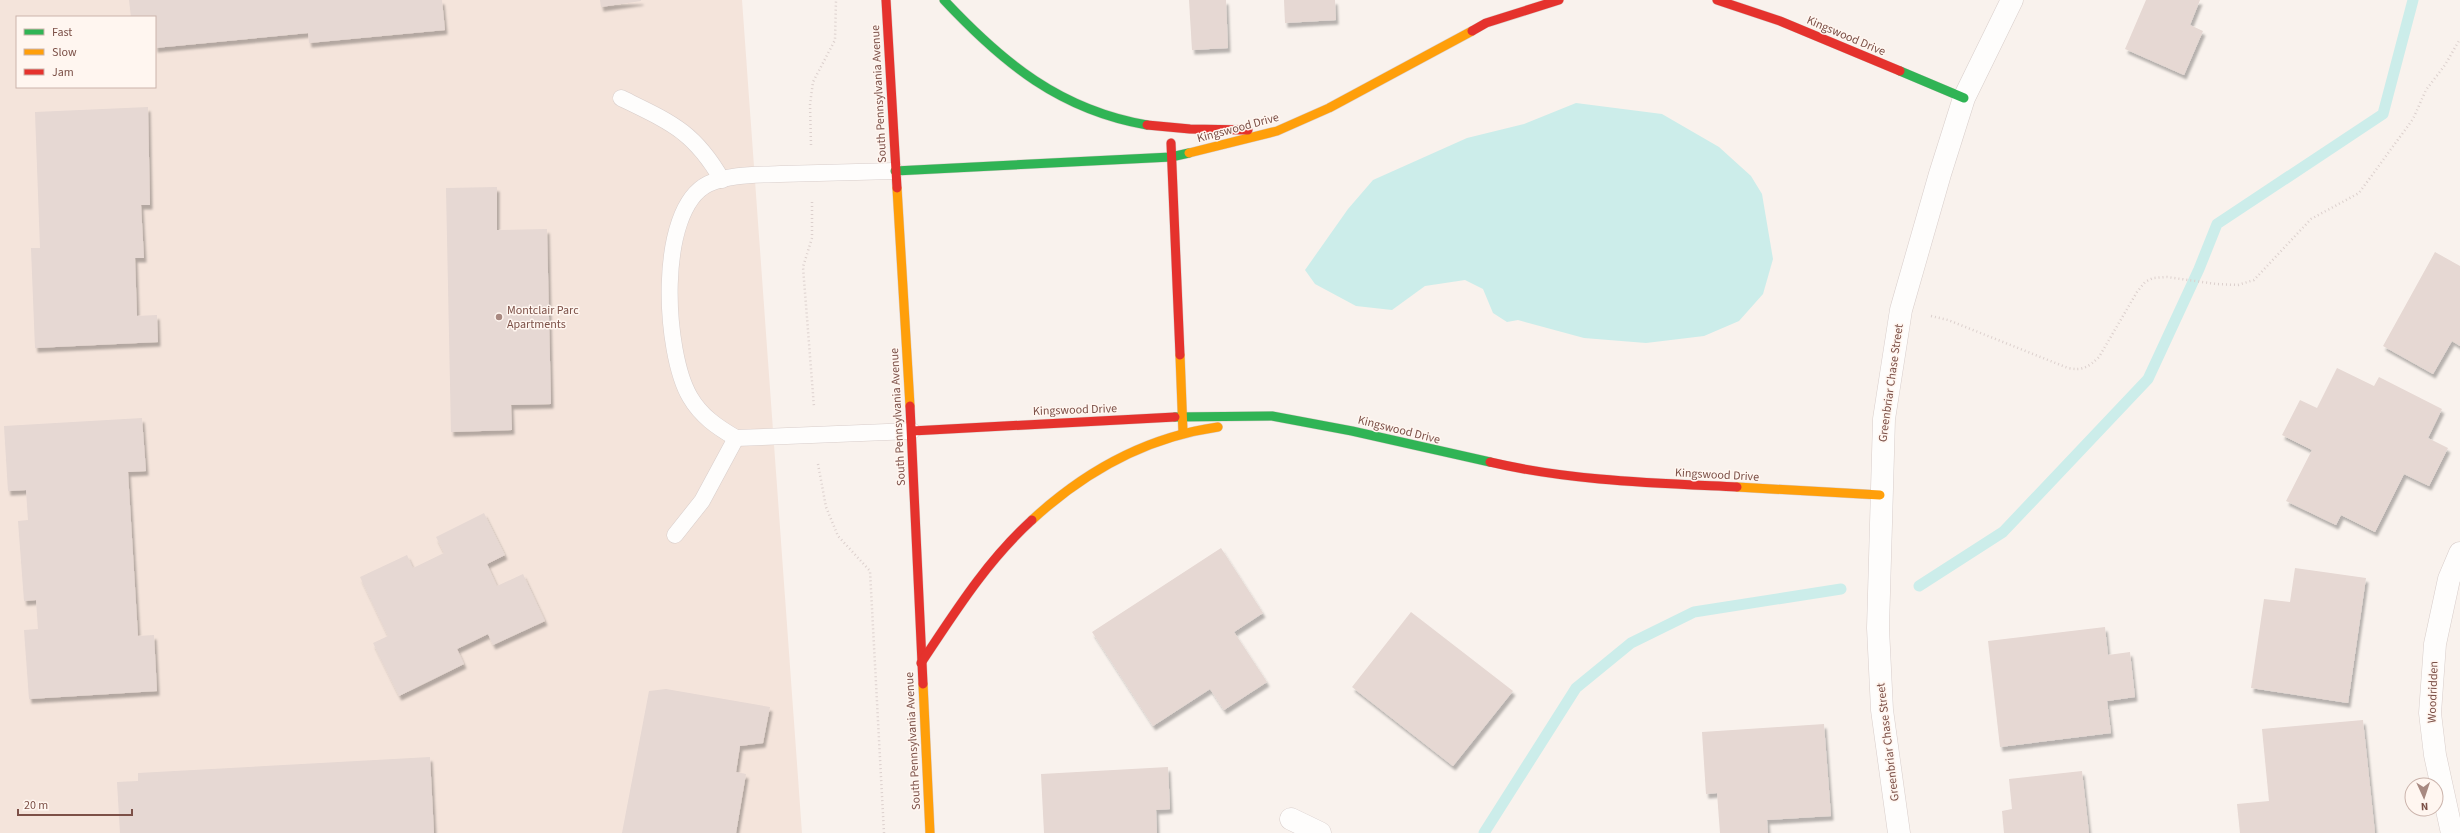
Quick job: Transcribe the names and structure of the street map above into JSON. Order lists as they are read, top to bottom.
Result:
{
  "streets": {
    "street": [
      "Kingswood Drive",
      "South Pennsylvania Avenue",
      "Greenbriar Chase Street",
      "Woodridden"
    ]
  },
  "crossings": [
    ["Kingswood Drive", "South Pennsylvania Avenue"],
    ["Kingswood Drive", "Greenbriar Chase Street"]
  ],
  "places": ["Montclair Parc Apartments"],
  "legend": ["Fast", "Slow", "Jam"],
  "scale_bar": "20 m",
  "north": "bottom"
}
